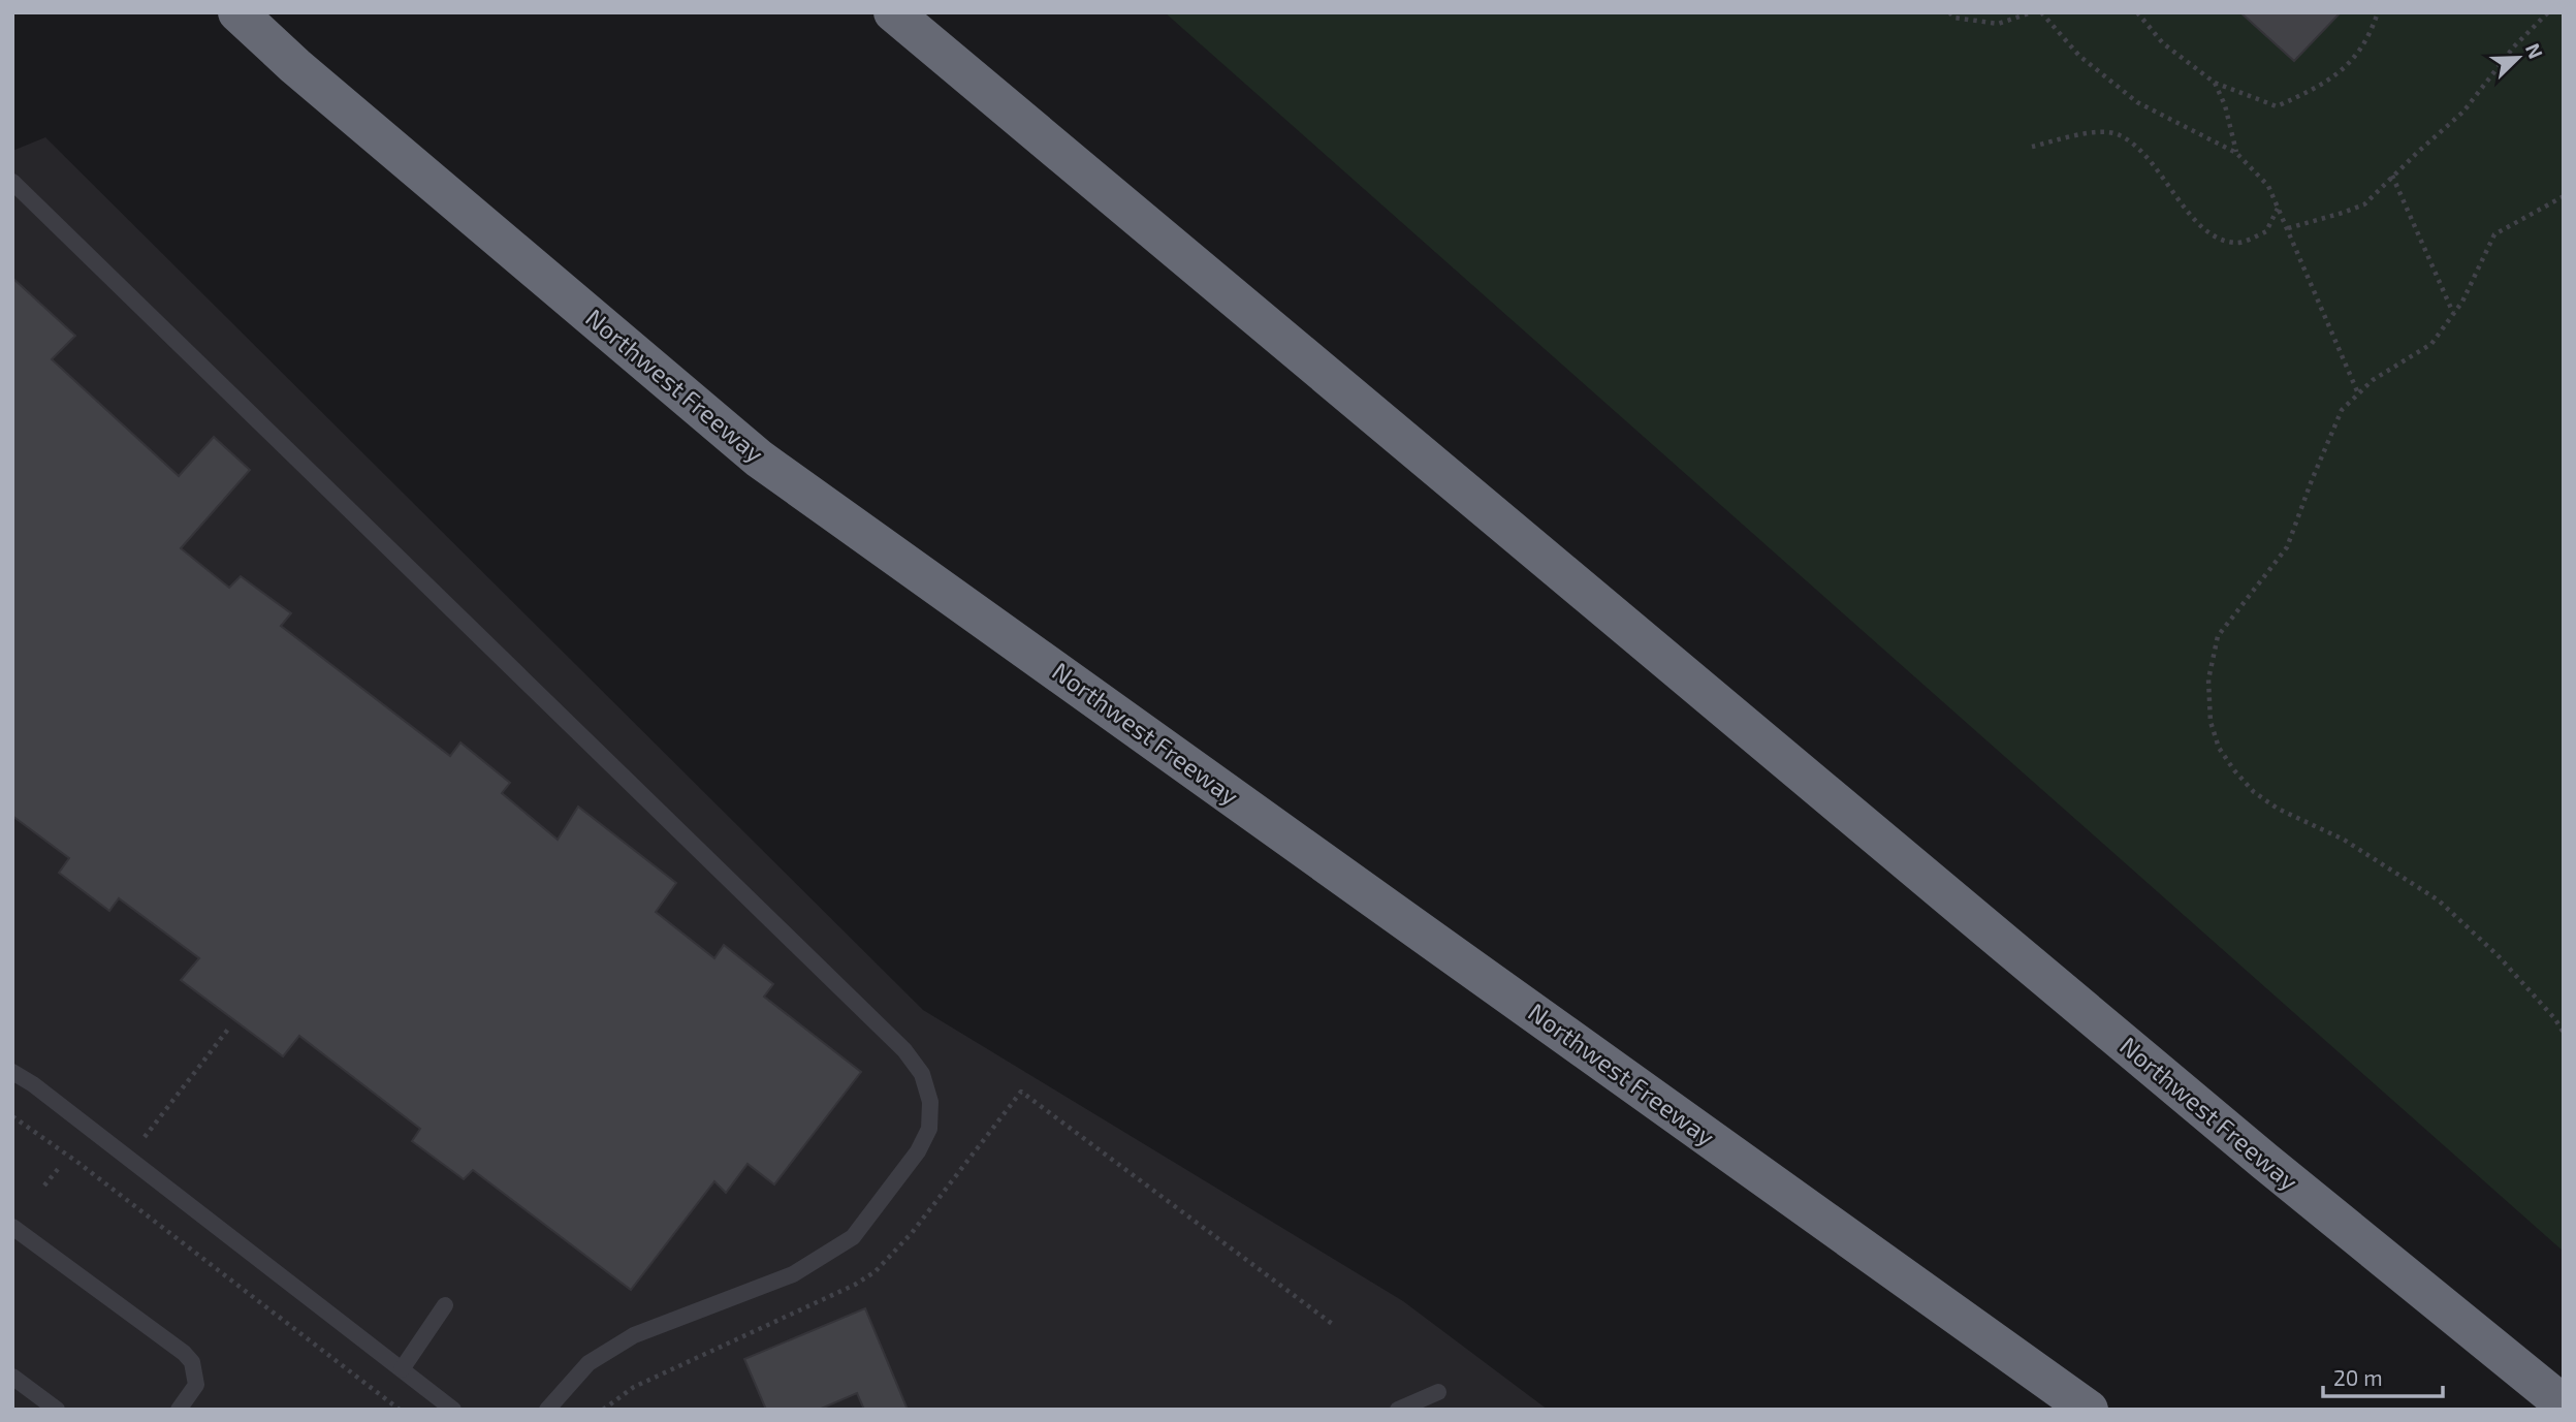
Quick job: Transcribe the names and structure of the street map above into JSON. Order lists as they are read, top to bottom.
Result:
{
  "streets": {
    "highway": ["Northwest Freeway"]
  },
  "scale_bar": "20 m",
  "north": "top right"
}
